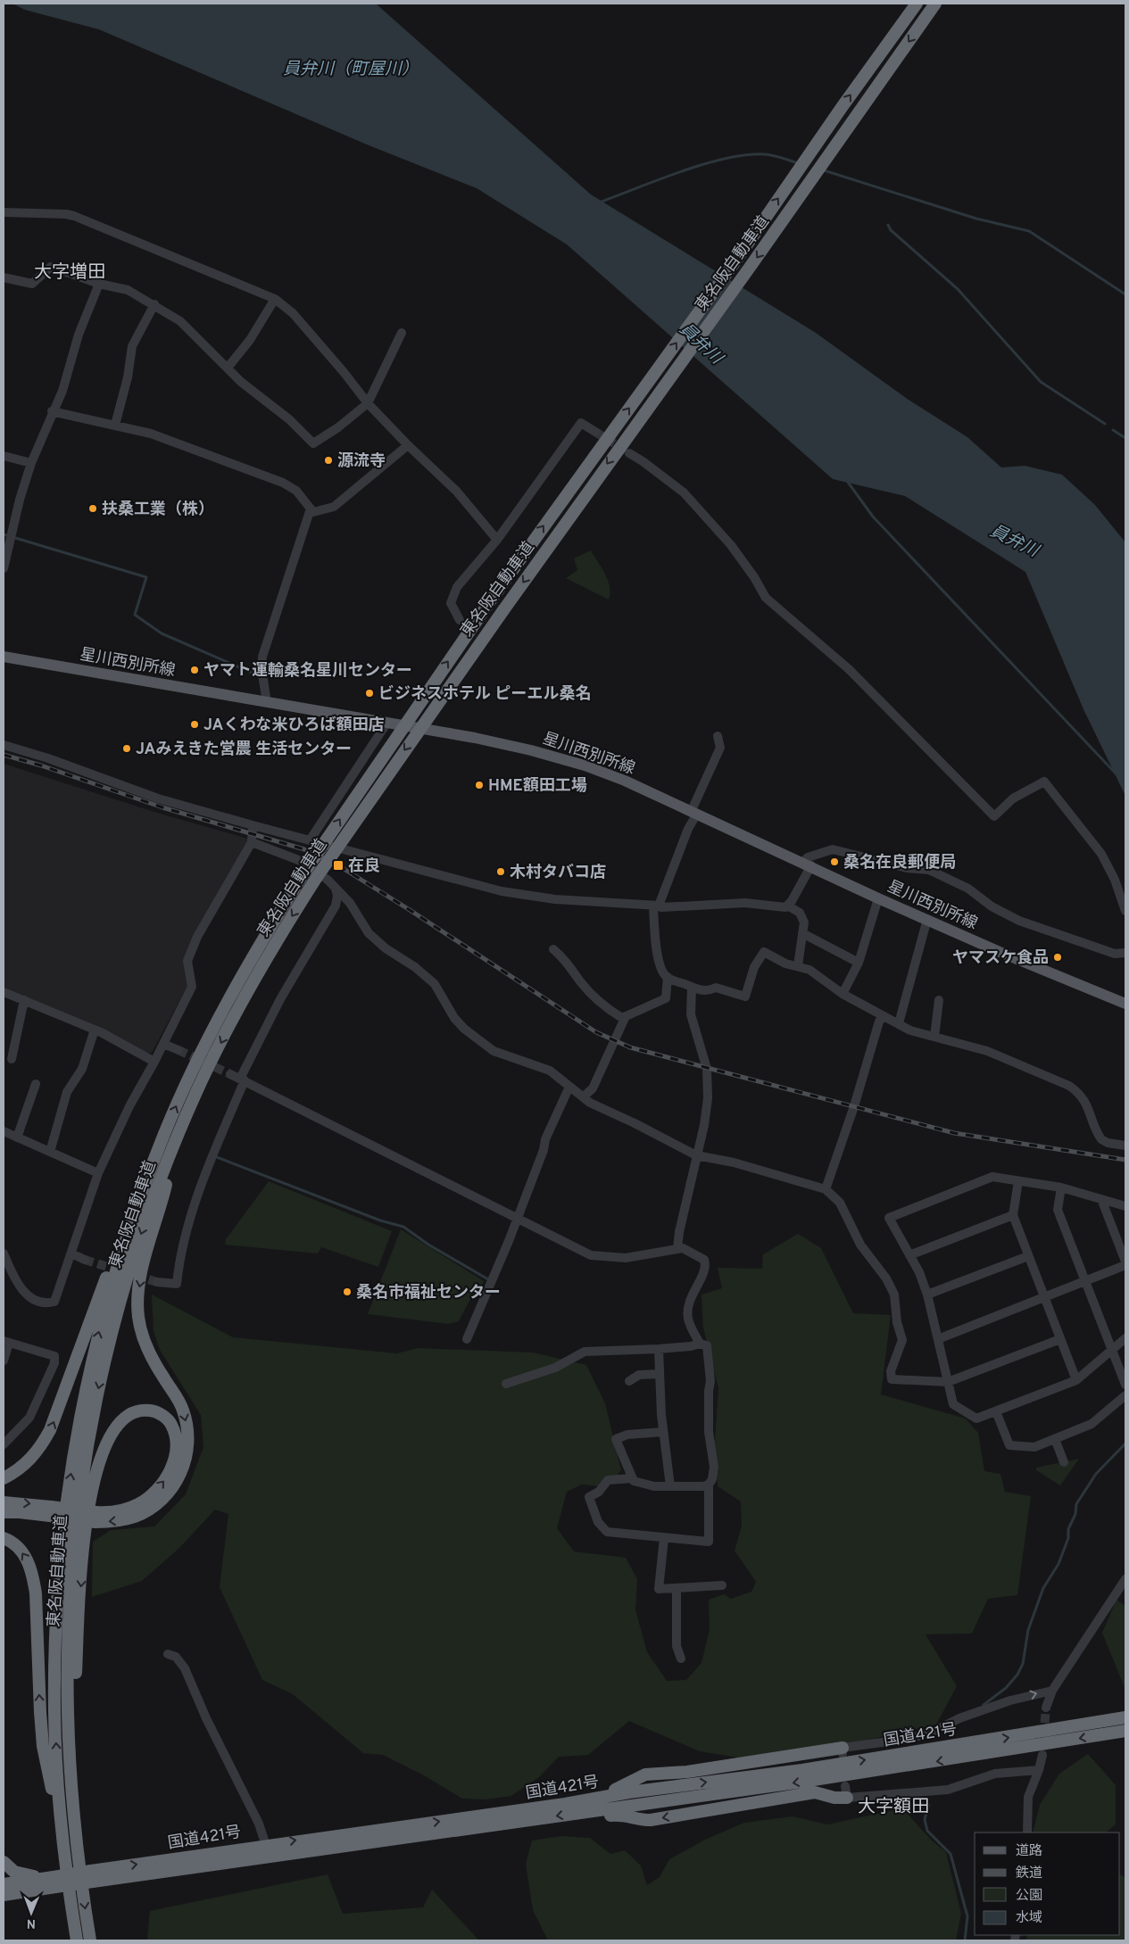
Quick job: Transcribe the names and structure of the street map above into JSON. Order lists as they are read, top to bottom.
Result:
{
  "streets": {
    "highway": ["東名阪自動車道", "国道421号"],
    "main road": ["星川西別所線"]
  },
  "districts": ["大字増田", "大字額田"],
  "water": ["員弁川（町屋川）", "員弁川"],
  "places": {
    "other": [
      "源流寺",
      "扶桑工業（株）",
      "ヤマト運輸桑名星川センター",
      "ビジネスホテル ピーエル桑名",
      "JAくわな米ひろば額田店",
      "JAみえきた営農 生活センター",
      "HME額田工場",
      "桑名在良郵便局",
      "木村タバコ店",
      "ヤマスケ食品",
      "桑名市福祉センター"
    ],
    "transit": ["在良"]
  },
  "legend": [
    "道路",
    "鉄道",
    "公園",
    "水域"
  ],
  "north": "bottom"
}
